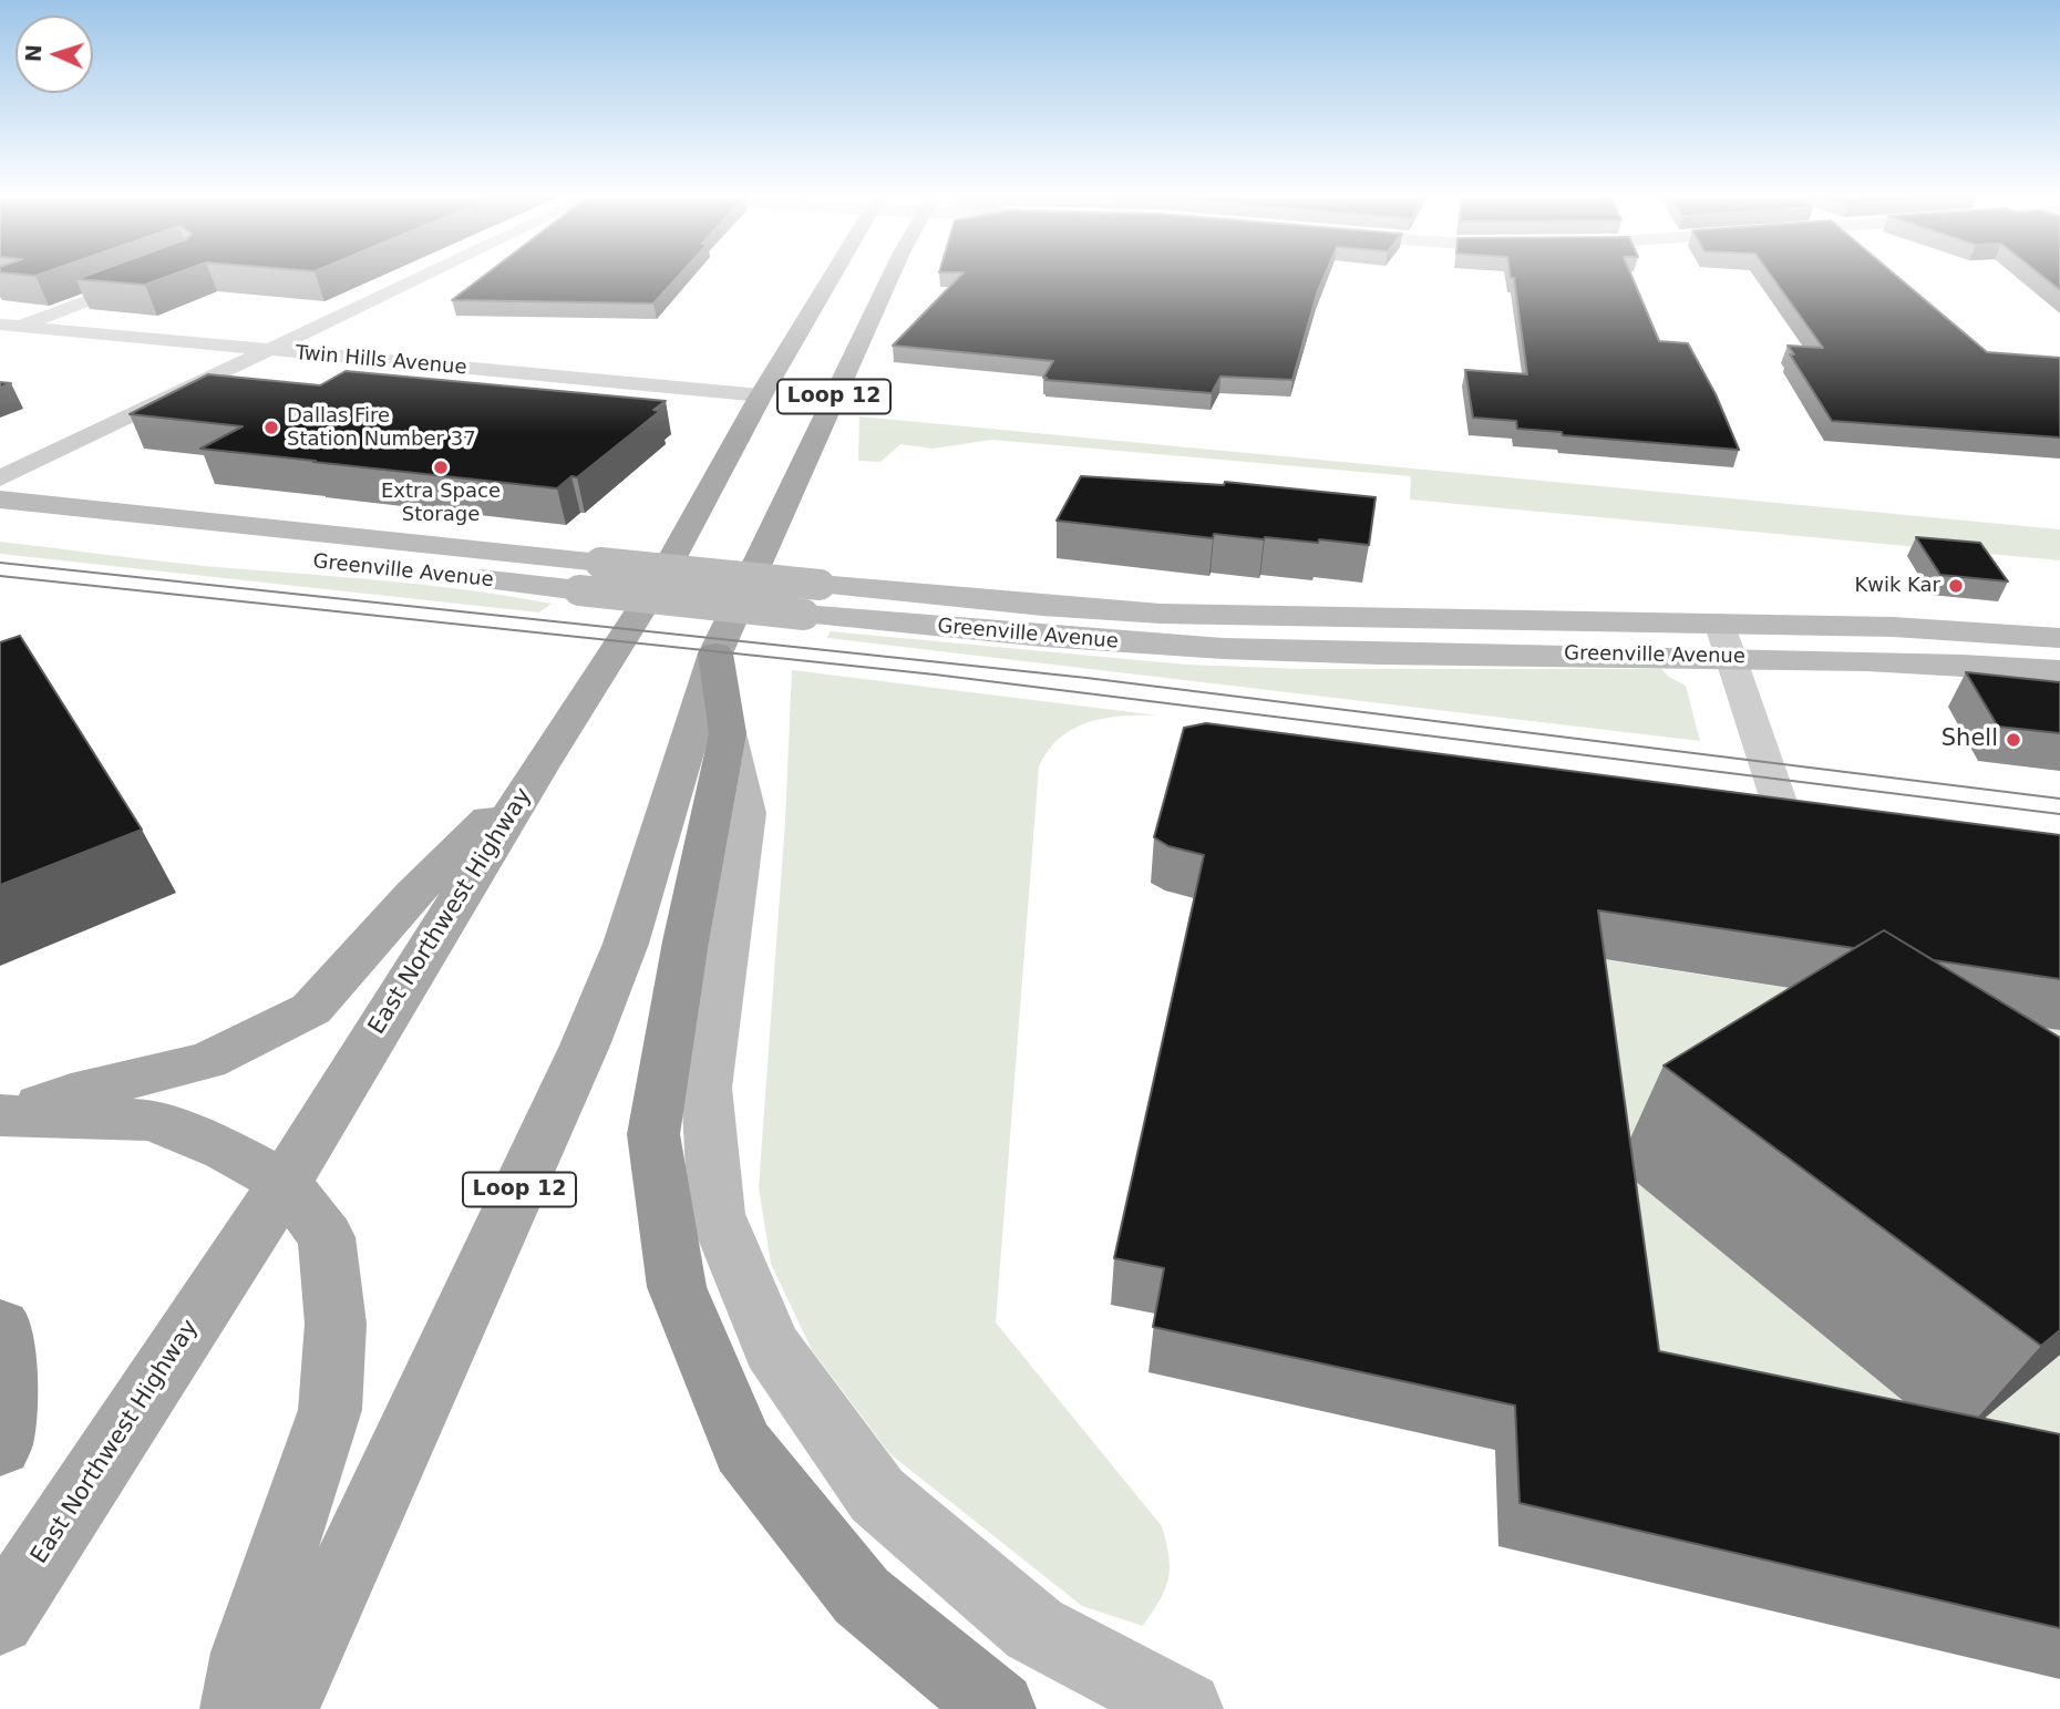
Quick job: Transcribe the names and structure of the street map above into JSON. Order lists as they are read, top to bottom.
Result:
{
  "streets": {
    "main road": ["Loop 12", "Greenville Avenue", "East Northwest Highway"],
    "street": ["Twin Hills Avenue"]
  },
  "crossings": [
    ["Twin Hills Avenue", "East Northwest Highway"]
  ],
  "places": [
    "Dallas Fire Station Number 37",
    "Extra Space Storage",
    "Kwik Kar",
    "Shell"
  ],
  "north": "left"
}
